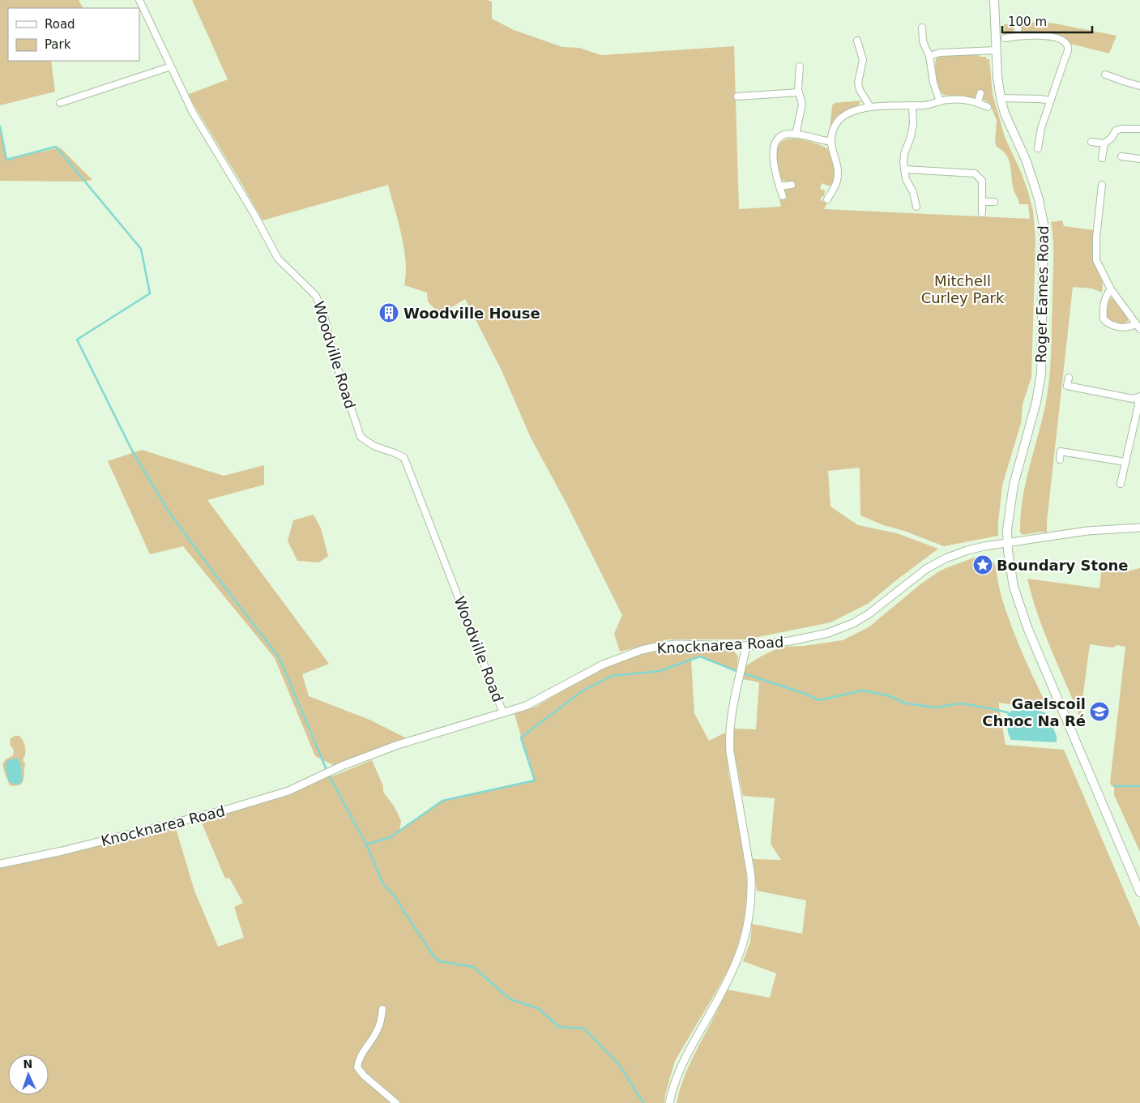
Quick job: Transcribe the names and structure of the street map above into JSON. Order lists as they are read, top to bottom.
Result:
{
  "streets": {
    "main road": ["Roger Eames Road"],
    "street": ["Woodville Road", "Knocknarea Road"]
  },
  "crossings": [
    ["Roger Eames Road", "Knocknarea Road"],
    ["Woodville Road", "Knocknarea Road"]
  ],
  "parks": ["Mitchell Curley Park"],
  "places": {
    "building": ["Woodville House"],
    "place": ["Boundary Stone"],
    "school or university": ["Gaelscoil Chnoc Na Ré"]
  },
  "legend": ["Road", "Park"],
  "scale_bar": "100 m",
  "north": "top"
}
